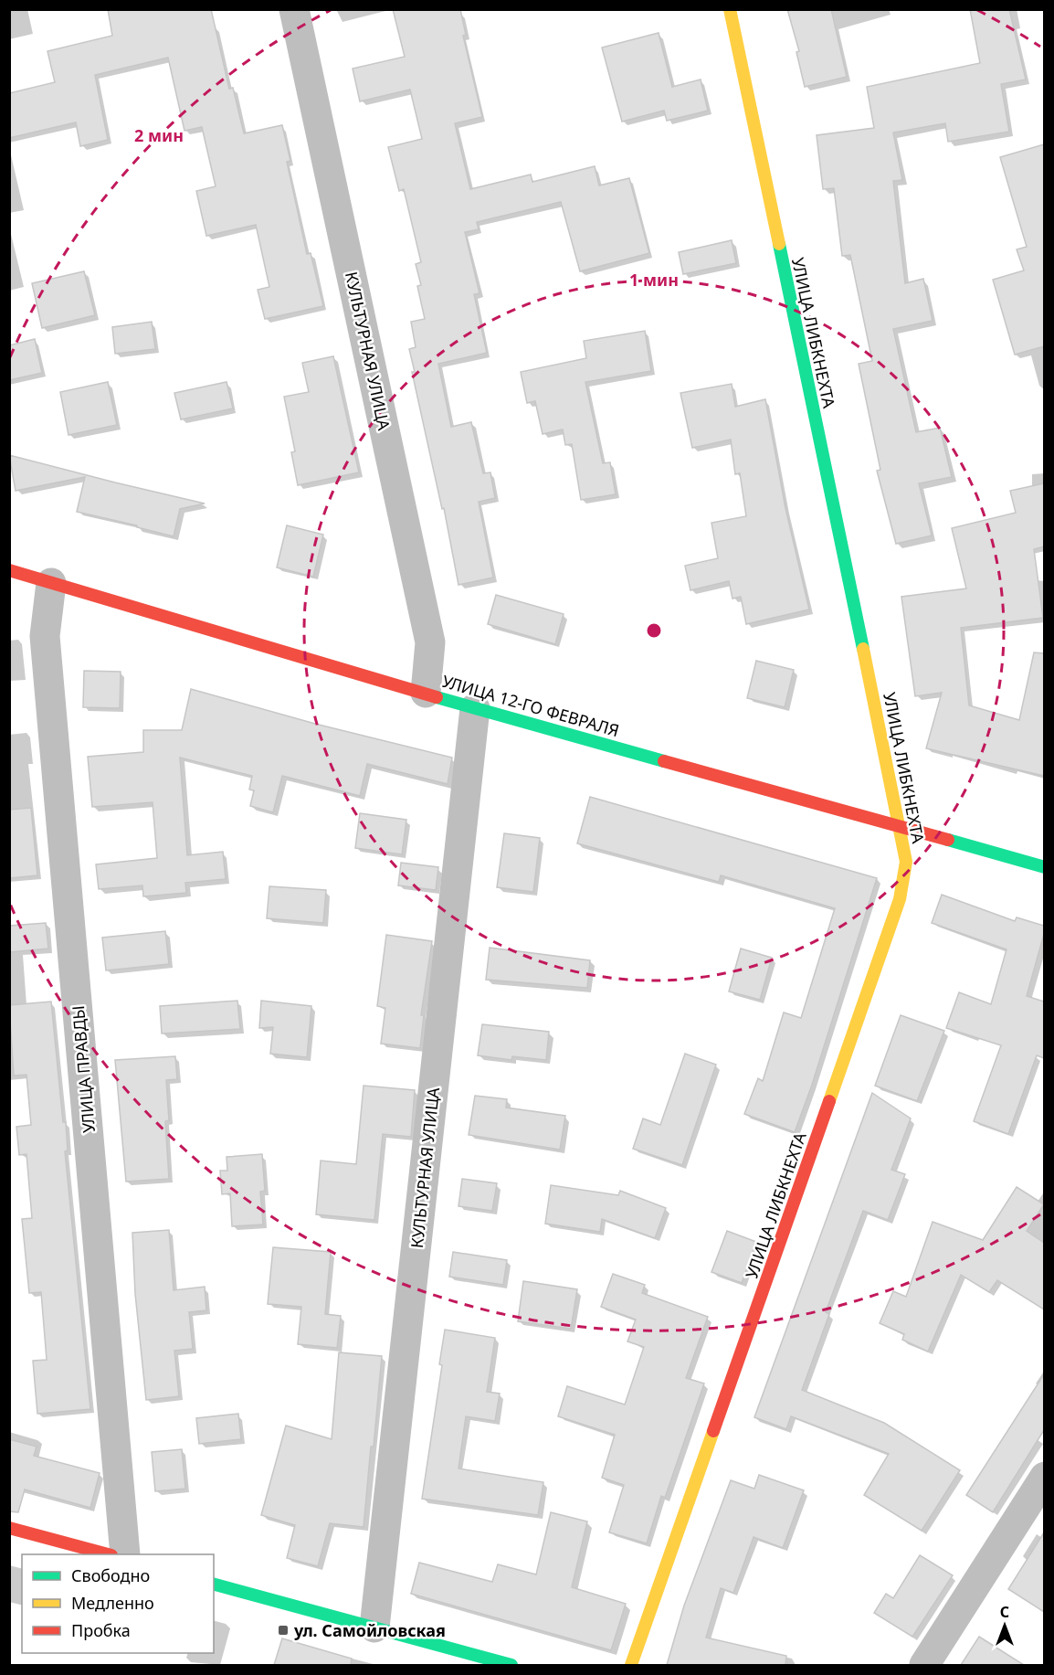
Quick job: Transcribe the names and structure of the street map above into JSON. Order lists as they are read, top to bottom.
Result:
{
  "streets": {
    "street": [
      "УЛИЦА ЛИБКНЕХТА",
      "КУЛЬТУРНАЯ УЛИЦА",
      "УЛИЦА 12-ГО ФЕВРАЛЯ",
      "УЛИЦА ПРАВДЫ"
    ]
  },
  "crossings": [
    ["УЛИЦА ЛИБКНЕХТА", "УЛИЦА 12-ГО ФЕВРАЛЯ"],
    ["КУЛЬТУРНАЯ УЛИЦА", "УЛИЦА 12-ГО ФЕВРАЛЯ"],
    ["УЛИЦА 12-ГО ФЕВРАЛЯ", "УЛИЦА ПРАВДЫ"]
  ],
  "places": {
    "transit": ["ул. Самойловская"]
  },
  "legend": ["Свободно", "Медленно", "Пробка"],
  "north": "top",
  "rings": ["2 мин", "1 мин"]
}
